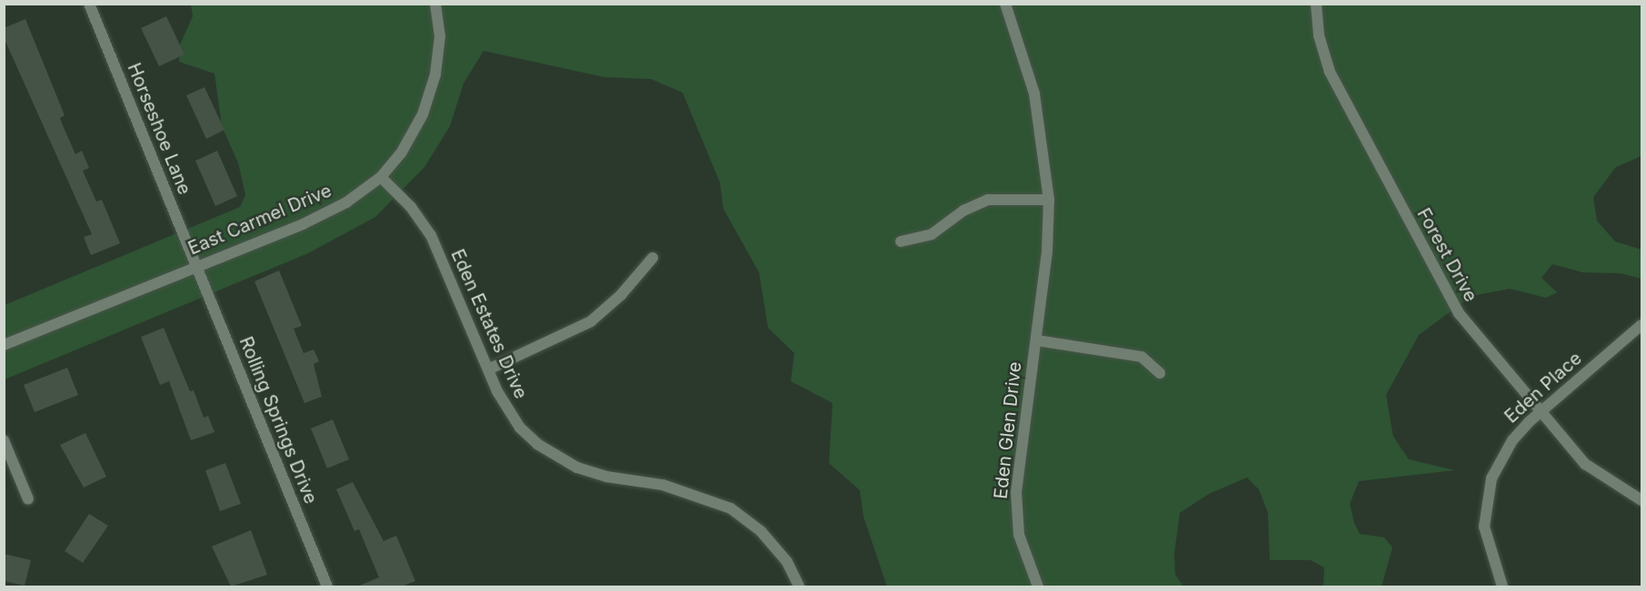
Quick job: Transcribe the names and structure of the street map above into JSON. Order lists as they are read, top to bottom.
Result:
{
  "streets": {
    "street": [
      "Horseshoe Lane",
      "East Carmel Drive",
      "Forest Drive",
      "Eden Estates Drive",
      "Eden Place",
      "Rolling Springs Drive",
      "Eden Glen Drive"
    ]
  },
  "crossings": [
    ["Horseshoe Lane", "East Carmel Drive"],
    ["Horseshoe Lane", "Rolling Springs Drive"],
    ["East Carmel Drive", "Eden Estates Drive"],
    ["East Carmel Drive", "Rolling Springs Drive"],
    ["Forest Drive", "Eden Place"]
  ]
}
